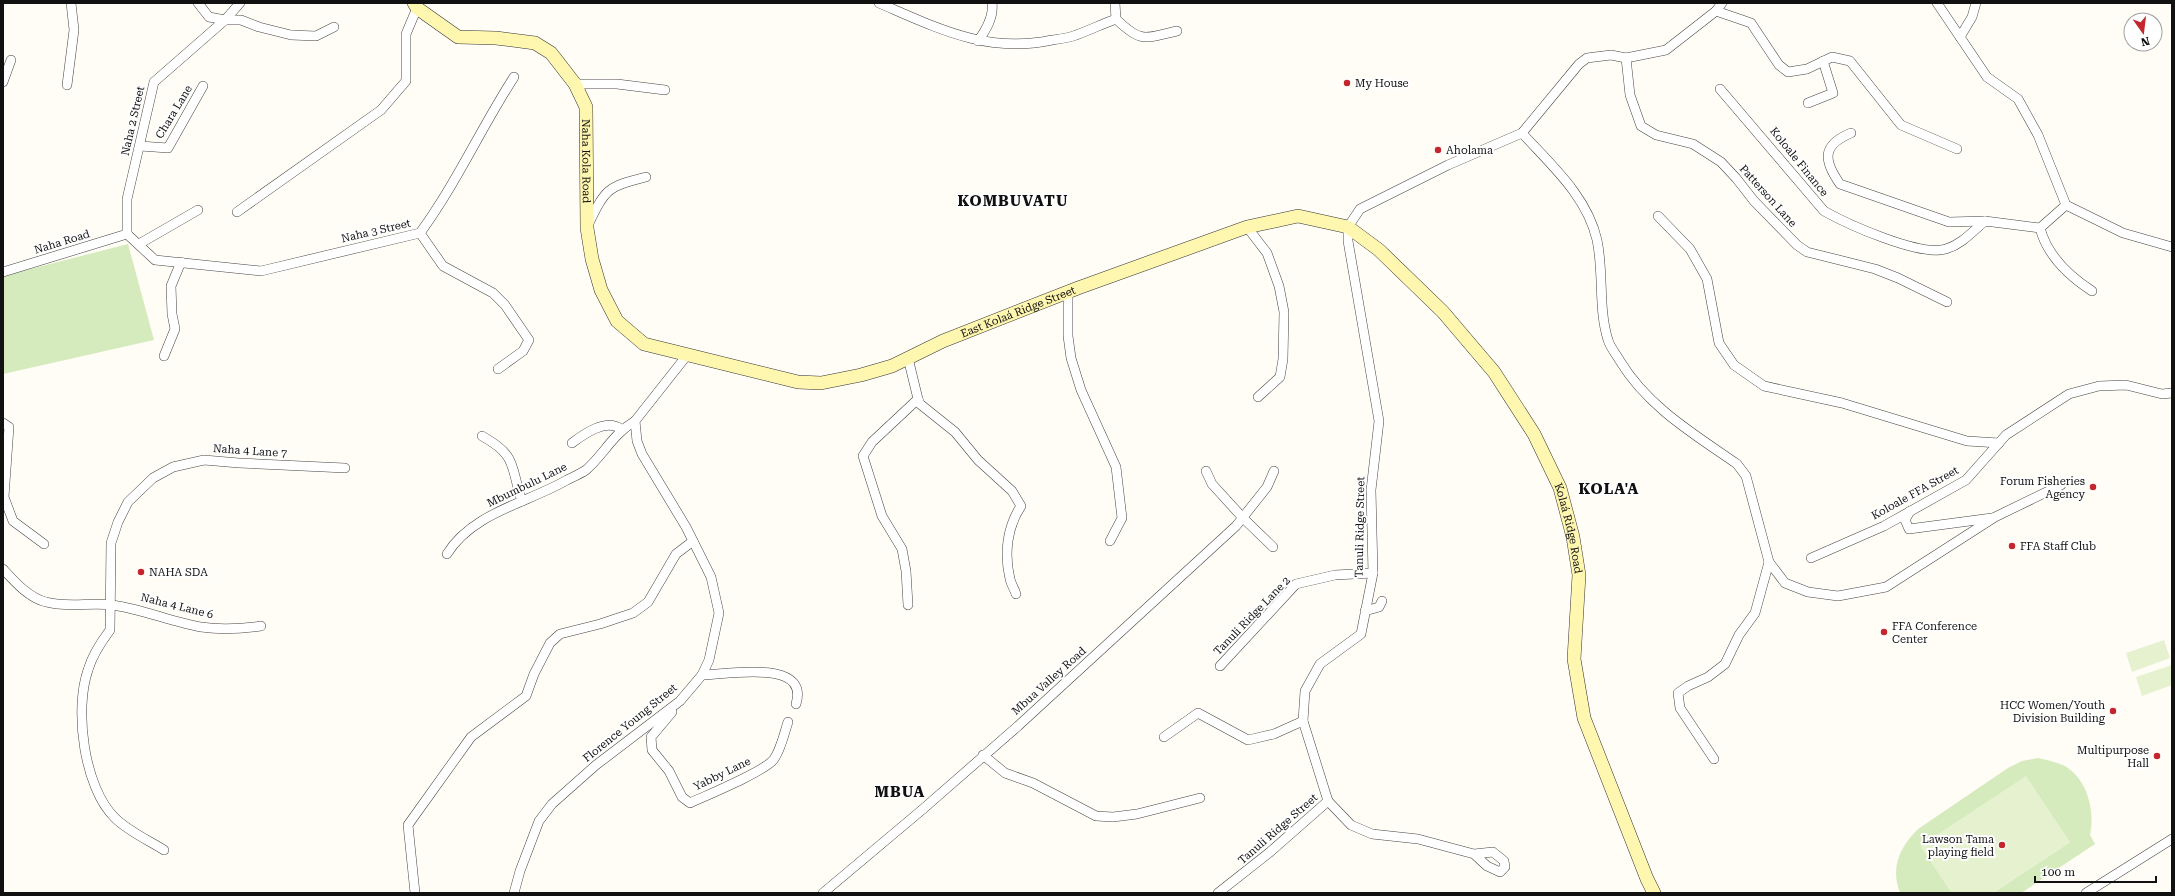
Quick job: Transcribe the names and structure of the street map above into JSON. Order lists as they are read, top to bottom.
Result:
{
  "streets": {
    "street": [
      "Chara Lane",
      "Naha 2 Street",
      "Naha Kola Road",
      "Koloale Finance",
      "Patterson Lane",
      "Naha 3 Street",
      "Naha Road",
      "East Kolaá Ridge Street",
      "Naha 4 Lane 7",
      "Mbumbulu Lane",
      "Koloale FFA Street",
      "Tanuli Ridge Street",
      "Kolaá Ridge Road",
      "Naha 4 Lane 6",
      "Tanuli Ridge Lane 2",
      "Mbua Valley Road",
      "Florence Young Street",
      "Yabby Lane"
    ]
  },
  "crossings": [
    ["Chara Lane", "Naha 2 Street"],
    ["Naha 2 Street", "Naha 3 Street"],
    ["Naha 2 Street", "Naha Road"],
    ["Naha Kola Road", "East Kolaá Ridge Street"],
    ["Naha 3 Street", "Naha Road"],
    ["East Kolaá Ridge Street", "Tanuli Ridge Street"],
    ["East Kolaá Ridge Street", "Kolaá Ridge Road"],
    ["Naha 4 Lane 7", "Naha 4 Lane 6"],
    ["Mbumbulu Lane", "Florence Young Street"],
    ["Tanuli Ridge Street", "Kolaá Ridge Road"],
    ["Tanuli Ridge Street", "Tanuli Ridge Lane 2"],
    ["Florence Young Street", "Yabby Lane"]
  ],
  "districts": ["KOMBUVATU", "KOLA'A", "MBUA"],
  "places": [
    "My House",
    "Aholama",
    "Forum Fisheries Agency",
    "FFA Staff Club",
    "NAHA SDA",
    "FFA Conference Center",
    "HCC Women/Youth Division Building",
    "Multipurpose Hall",
    "Lawson Tama playing field"
  ],
  "scale_bar": "100 m",
  "north": "bottom"
}
